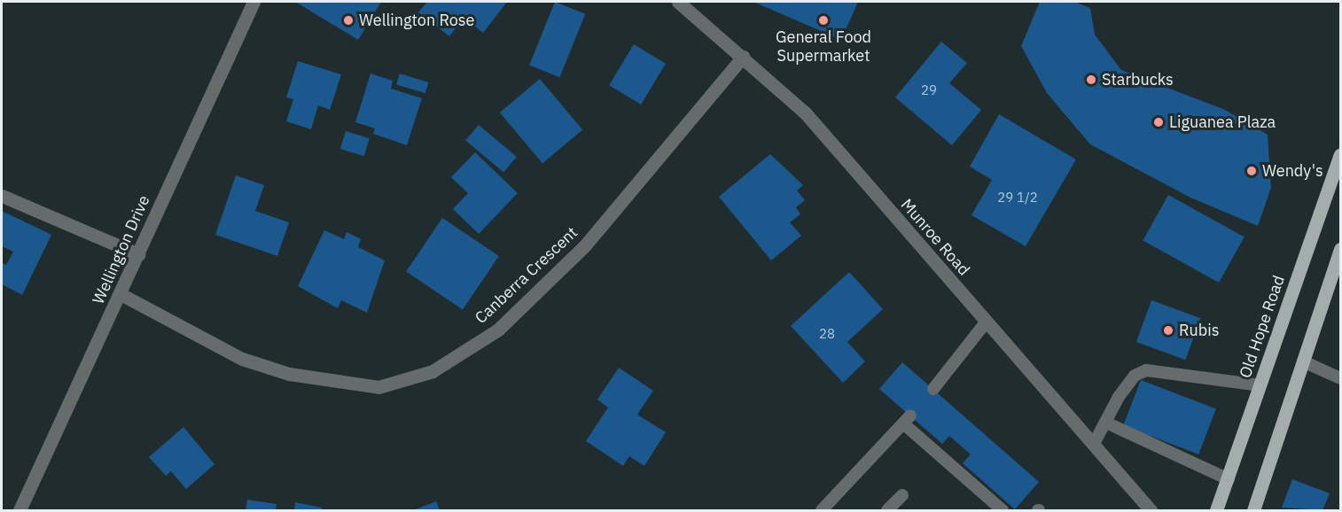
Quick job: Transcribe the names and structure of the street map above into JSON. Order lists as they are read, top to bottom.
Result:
{
  "streets": {
    "main road": ["Old Hope Road"],
    "street": ["Munroe Road", "Wellington Drive", "Canberra Crescent"]
  },
  "crossings": [
    ["Munroe Road", "Canberra Crescent"],
    ["Wellington Drive", "Canberra Crescent"]
  ],
  "places": [
    "Wellington Rose",
    "General Food Supermarket",
    "Starbucks",
    "Liguanea Plaza",
    "Wendy's",
    "Rubis"
  ],
  "house_numbers": ["29", "29 1/2", "28"]
}
